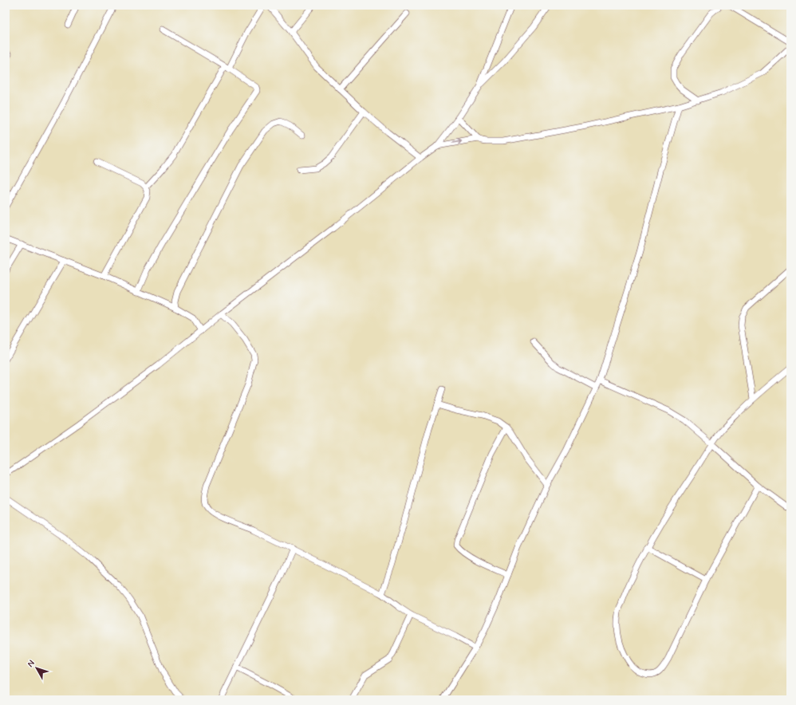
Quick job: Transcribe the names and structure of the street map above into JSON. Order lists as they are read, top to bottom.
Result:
{
  "north": "top left"
}
